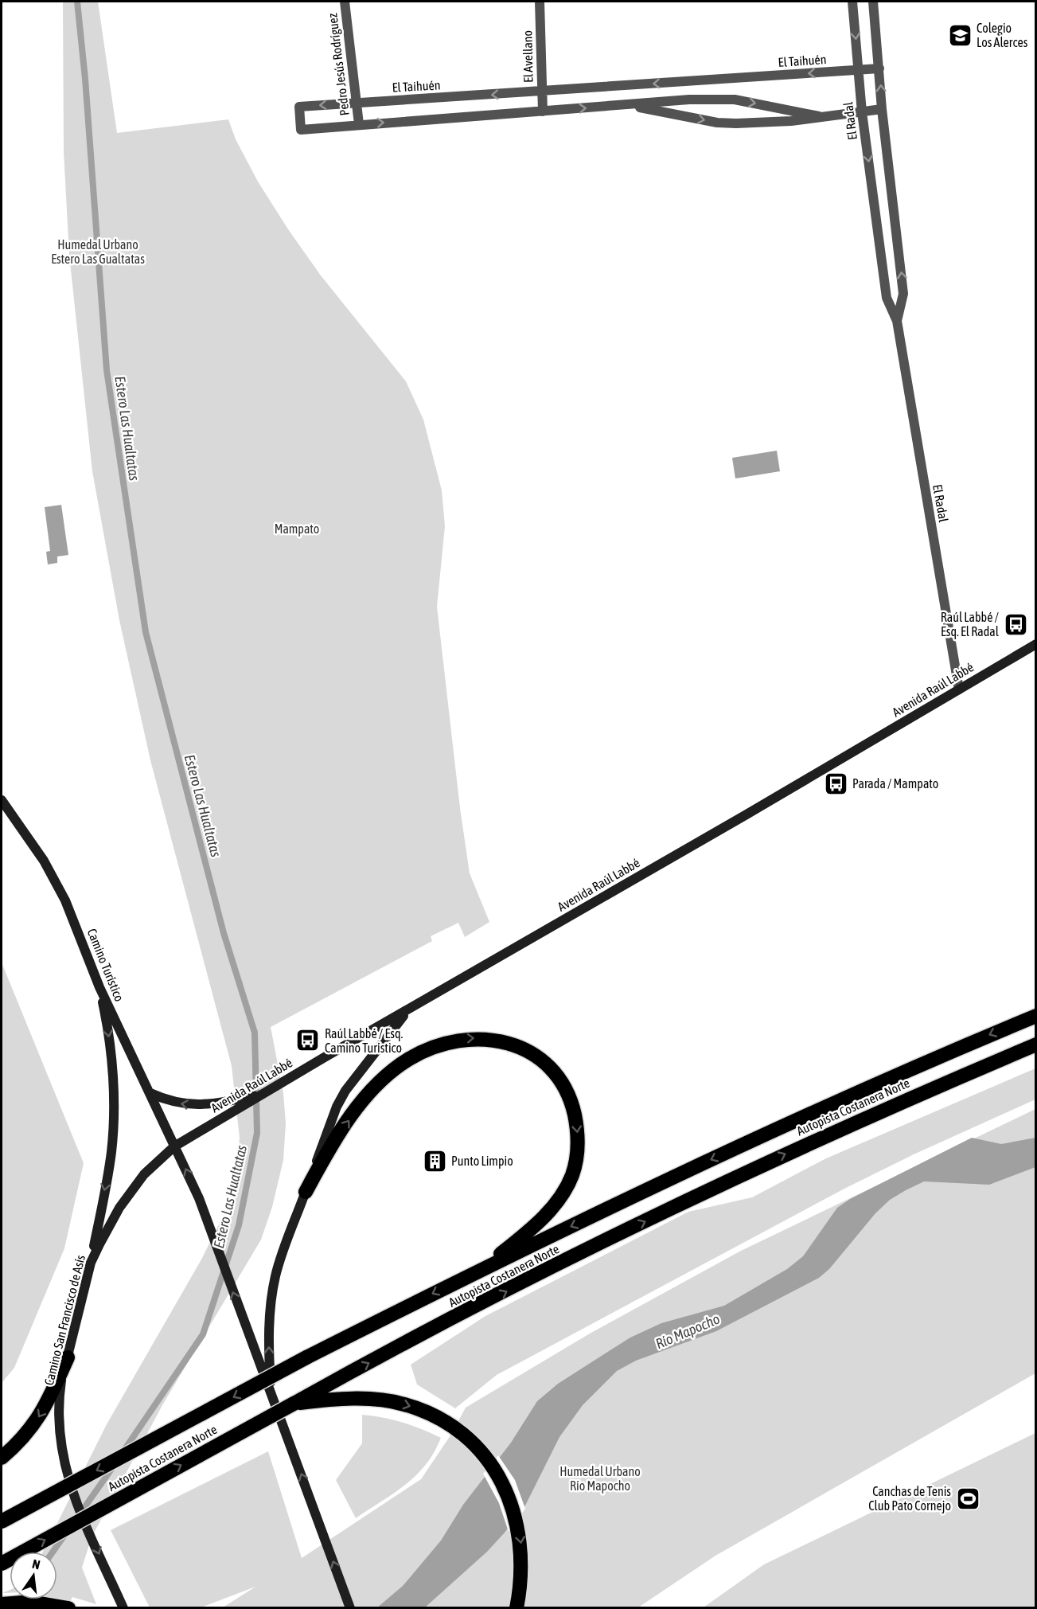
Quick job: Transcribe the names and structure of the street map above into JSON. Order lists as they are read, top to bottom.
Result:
{
  "streets": {
    "highway": ["Autopista Costanera Norte"],
    "main road": ["Avenida Raúl Labbé", "Camino Turístico", "Camino San Francisco de Asís"],
    "street": [
      "El Avellano",
      "El Taihuén",
      "Pedro Jesús Rodríguez",
      "El Radal"
    ]
  },
  "crossings": [
    ["El Avellano", "El Taihuén"],
    ["El Taihuén", "Pedro Jesús Rodríguez"],
    ["El Taihuén", "El Radal"],
    ["El Radal", "Avenida Raúl Labbé"],
    ["Avenida Raúl Labbé", "Camino Turístico"],
    ["Avenida Raúl Labbé", "Camino San Francisco de Asís"],
    ["Camino Turístico", "Camino San Francisco de Asís"]
  ],
  "one_way": ["Camino San Francisco de Asís"],
  "water": ["Estero Las Hualtatas", "Río Mapocho"],
  "parks": ["Humedal Urbano Estero Las Gualtatas", "Mampato", "Humedal Urbano Río Mapocho"],
  "places": {
    "school or university": ["Colegio Los Alerces"],
    "bus stop": ["Raúl Labbé / Esq. El Radal", "Parada / Mampato", "Raúl Labbé / Esq. Camino Turístico"],
    "building": ["Punto Limpio"],
    "sports": ["Canchas de Tenis Club Pato Cornejo"]
  },
  "north": "top"
}
